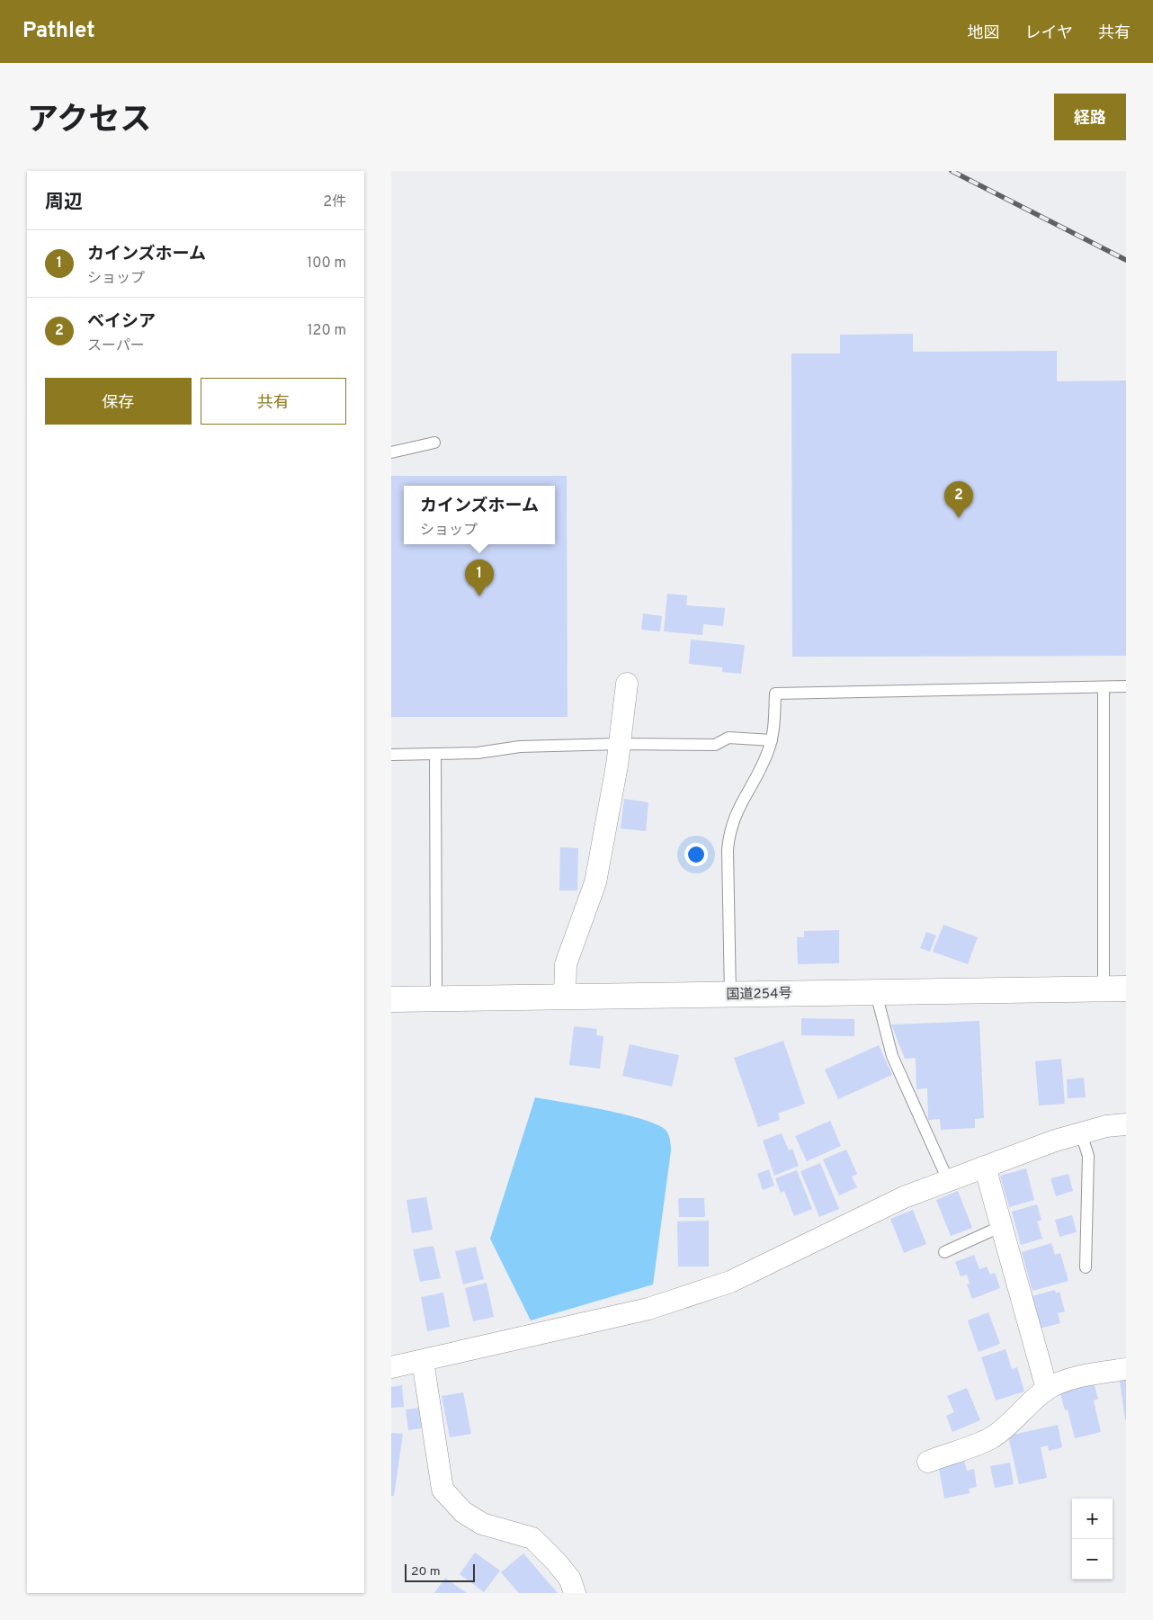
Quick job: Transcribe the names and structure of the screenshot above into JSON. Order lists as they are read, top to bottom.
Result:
{
  "streets": {
    "highway": ["国道254号"]
  },
  "scale_bar": "20 m",
  "page": {
    "header": "Pathlet",
    "nav": ["地図", "レイヤ", "共有"],
    "title": "アクセス",
    "buttons": [
      "経路",
      ["保存", "共有"]
    ],
    "heading": ["周辺", "2件"],
    "list": [
      {
        "mark": "1",
        "name": "カインズホーム",
        "note": "ショップ",
        "value": "100 m"
      },
      {
        "mark": "2",
        "name": "ベイシア",
        "note": "スーパー",
        "value": "120 m"
      }
    ],
    "pins": ["2", "1"],
    "popup": ["カインズホーム", "ショップ"],
    "map_buttons": ["+", "−"],
    "scale": "20 m"
  }
}
